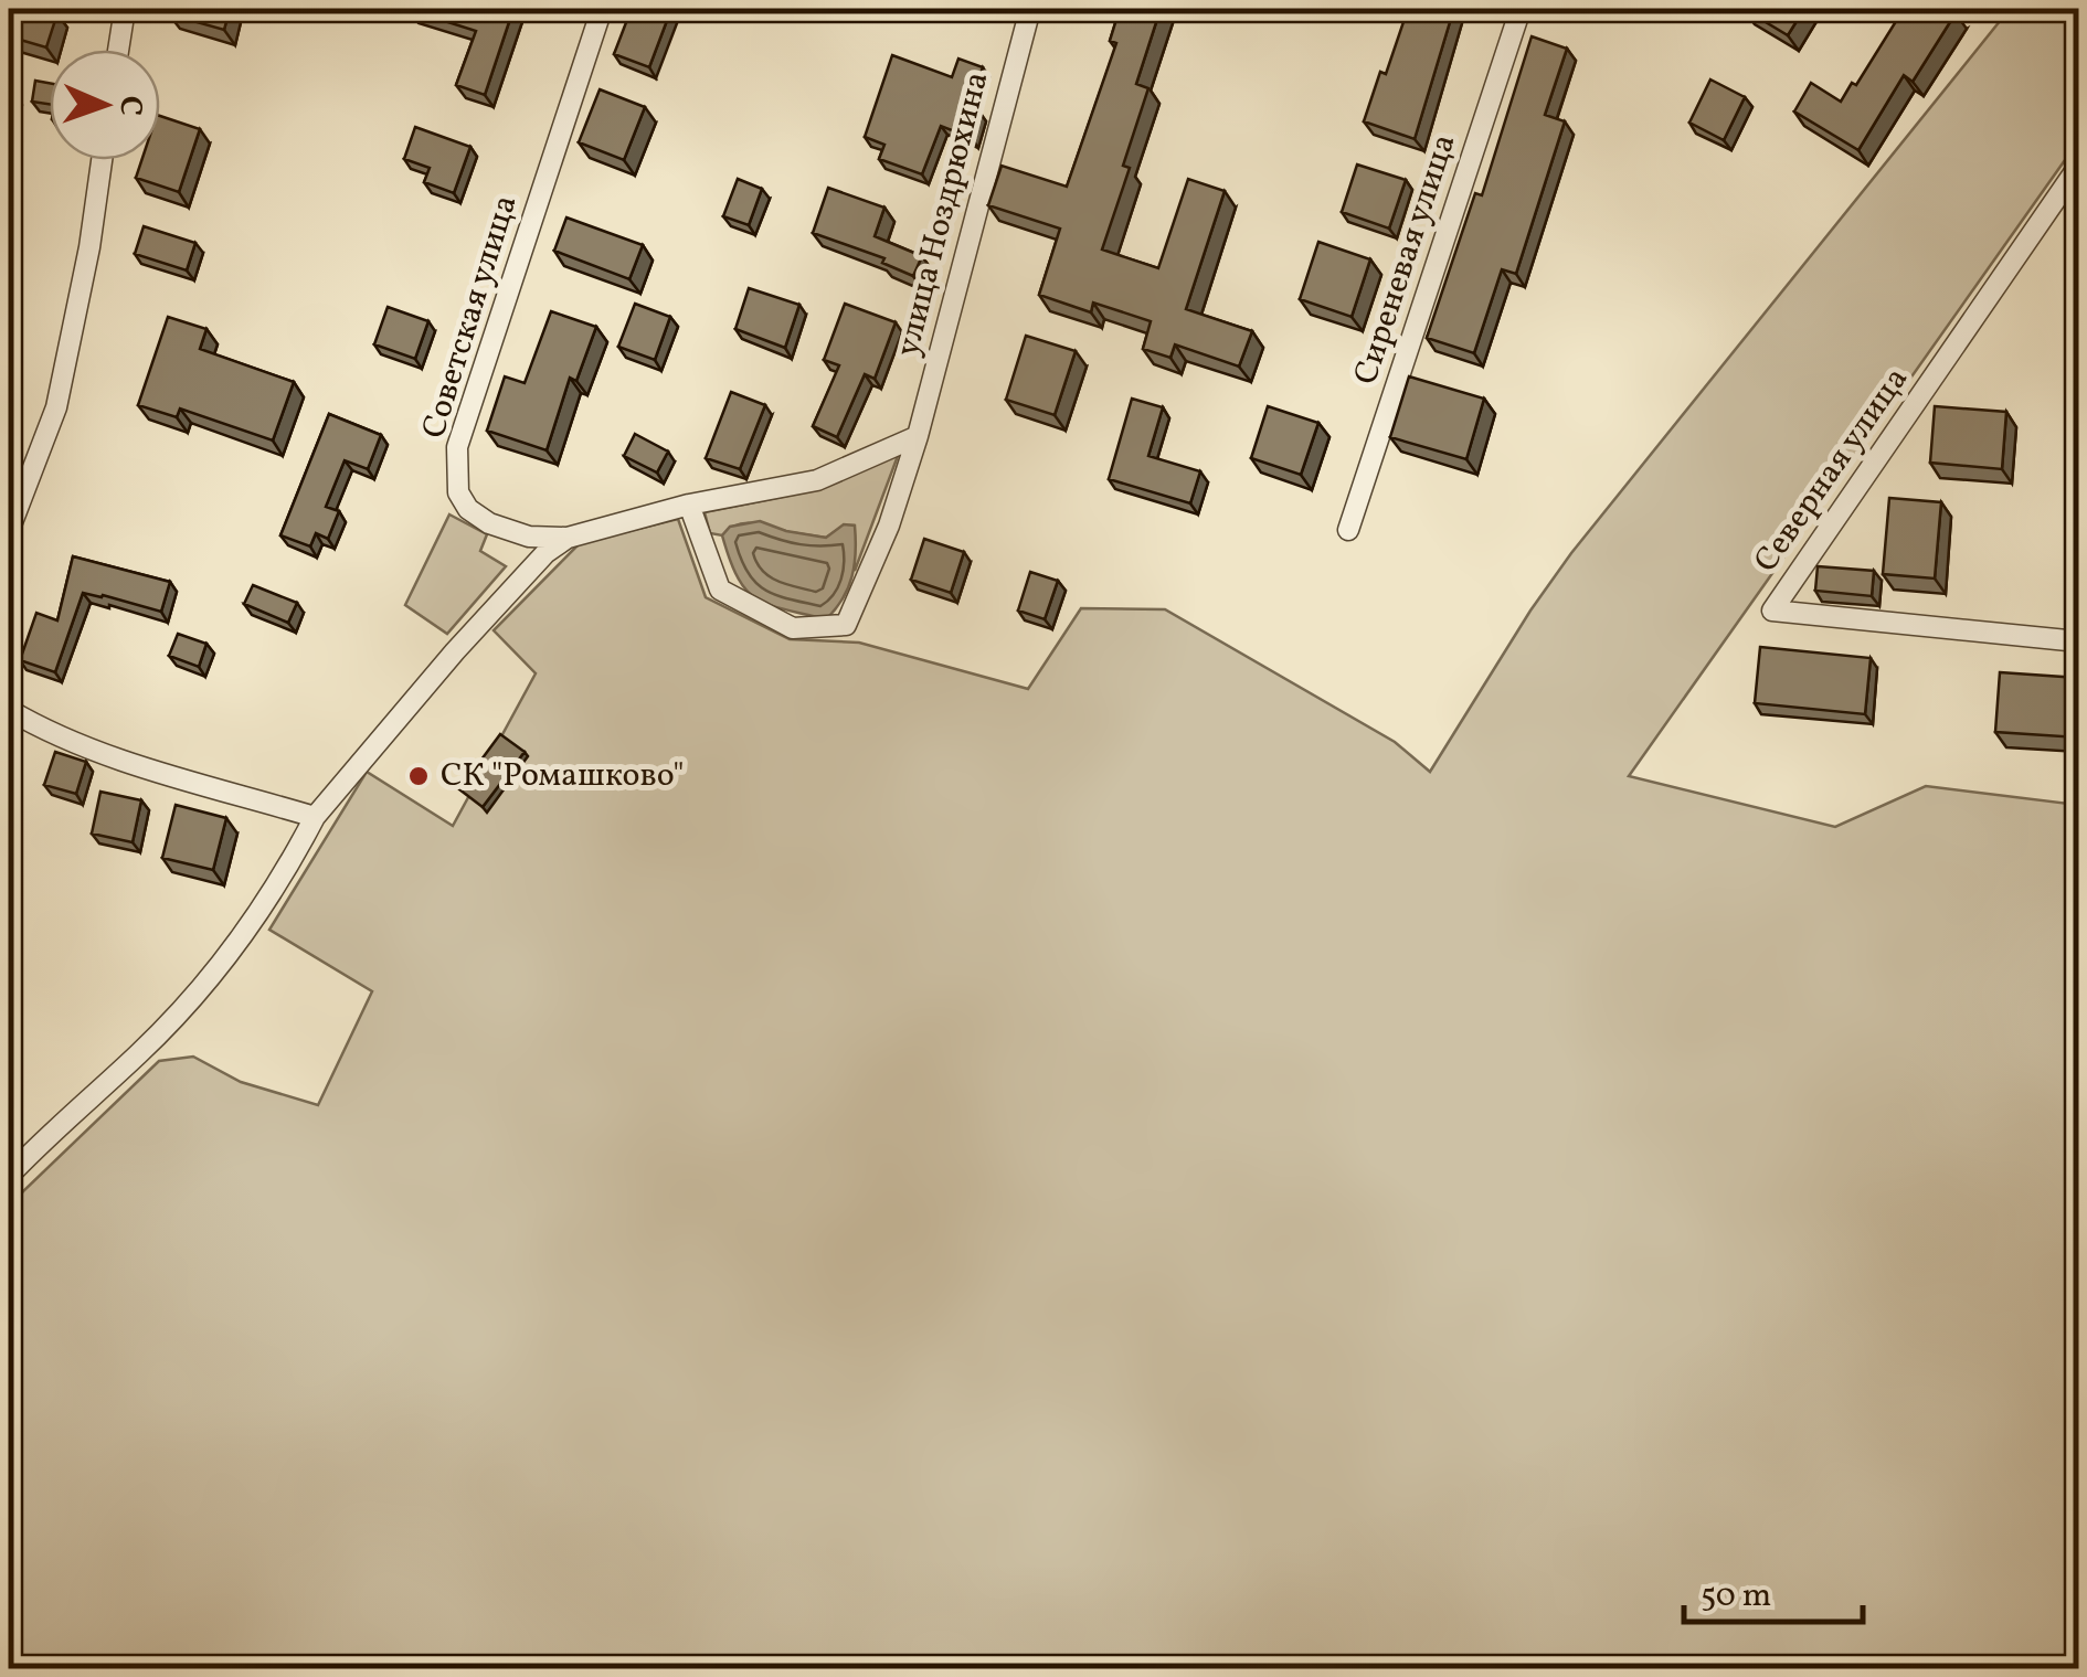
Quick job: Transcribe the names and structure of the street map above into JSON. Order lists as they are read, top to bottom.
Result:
{
  "streets": {
    "street": [
      "улица Ноздрюхина",
      "Сиреневая улица",
      "Советская улица",
      "Северная улица"
    ]
  },
  "crossings": [
    ["улица Ноздрюхина", "Советская улица"]
  ],
  "places": ["СК \"Ромашково\""],
  "scale_bar": "50 m",
  "north": "right"
}
